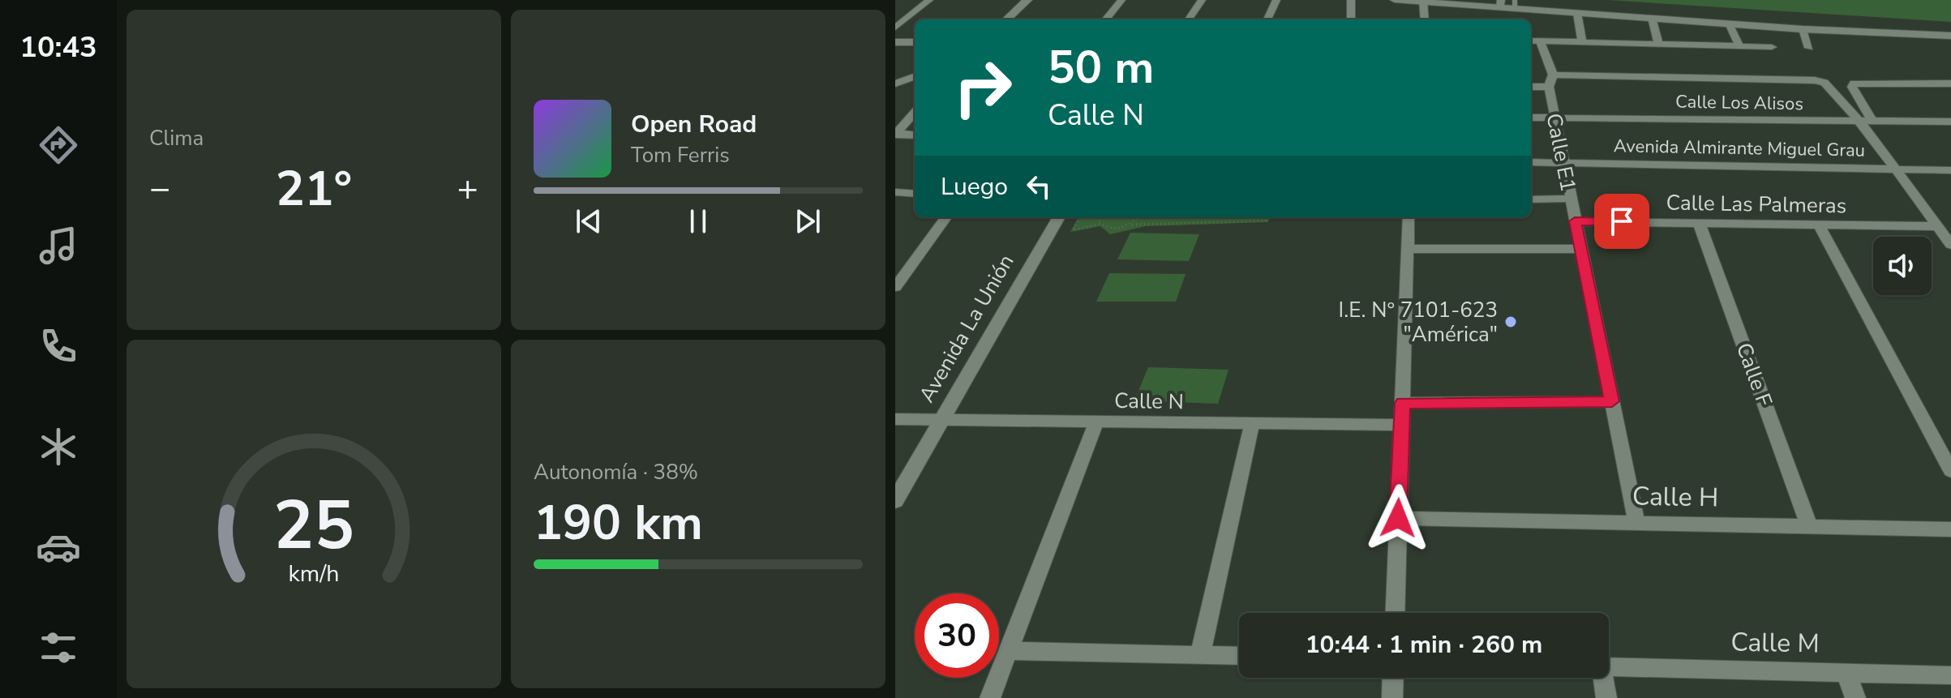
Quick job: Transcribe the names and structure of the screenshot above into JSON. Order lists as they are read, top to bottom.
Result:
{
  "streets": {
    "street": [
      "Calle Los Alisos",
      "Avenida Almirante Miguel Grau",
      "Calle E1",
      "Calle Las Palmeras",
      "Avenida La Unión",
      "Calle F",
      "Calle N",
      "Calle H",
      "Calle M"
    ]
  },
  "crossings": [
    ["Calle Los Alisos", "Calle E1"],
    ["Avenida Almirante Miguel Grau", "Calle E1"],
    ["Calle E1", "Calle Las Palmeras"],
    ["Calle E1", "Calle H"],
    ["Calle Las Palmeras", "Calle F"],
    ["Avenida La Unión", "Calle N"],
    ["Calle F", "Calle H"]
  ],
  "places": ["I.E. N° 7101-623 \"América\""],
  "page": {
    "tabs": "10:43",
    "tile": [
      "Clima",
      ["Autonomía · 38%", "190 km"]
    ],
    "turn": ["50 m", "Calle N"],
    "song": ["Open Road", "Tom Ferris"],
    "then": "Luego",
    "heat": ["−", "21°", "+"],
    "limit": "30",
    "trip": "10:44 · 1 min · 260 m",
    "gauge": ["25", "km/h"]
  }
}
